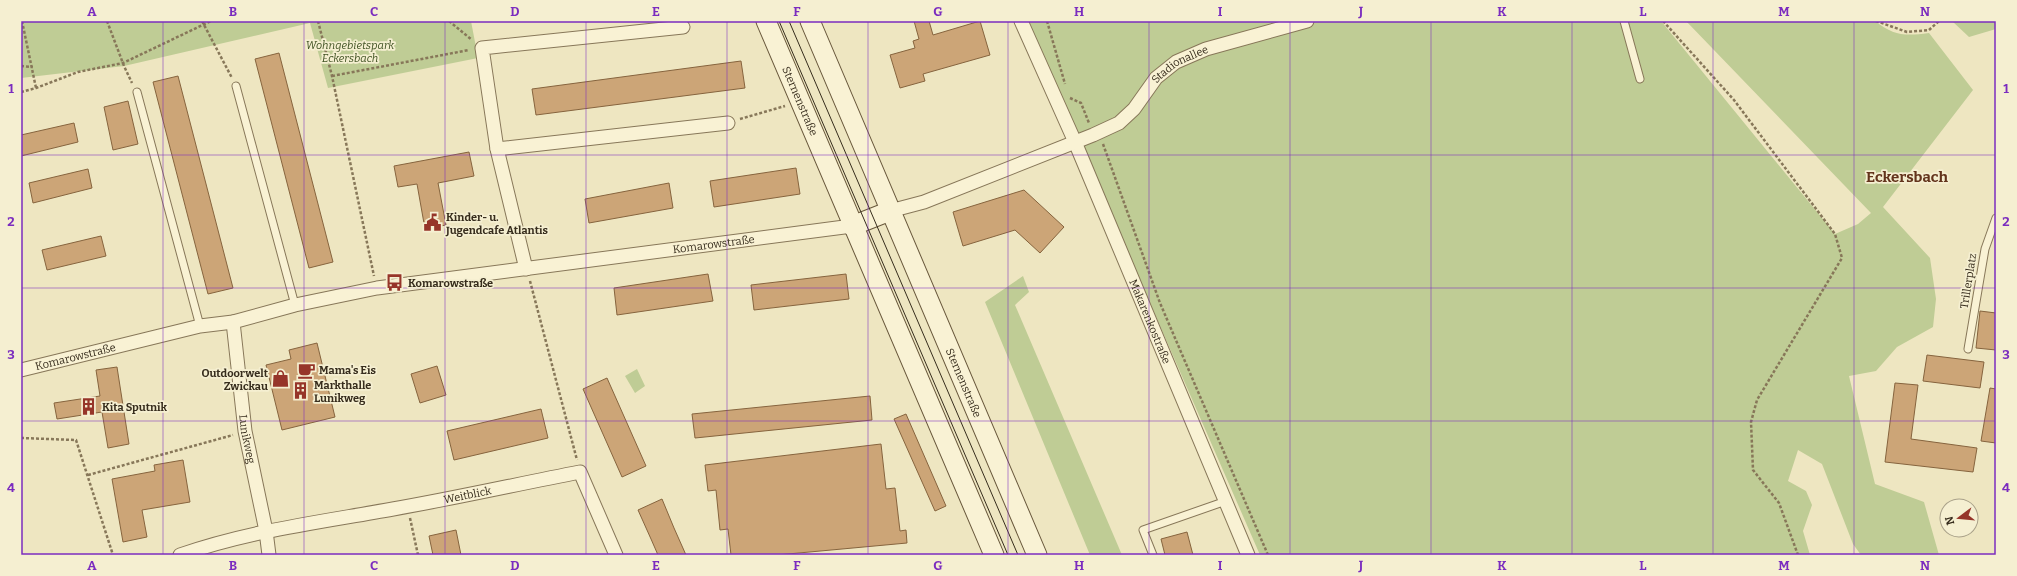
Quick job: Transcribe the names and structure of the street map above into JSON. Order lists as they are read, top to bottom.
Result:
{
  "streets": {
    "street": [
      "Stadionallee",
      "Sternenstraße",
      "Komarowstraße",
      "Makarenkostraße",
      "Lunikweg",
      "Weitblick"
    ],
    "lane": ["Trillerplatz"]
  },
  "crossings": [
    ["Stadionallee", "Makarenkostraße"],
    ["Sternenstraße", "Komarowstraße"],
    ["Komarowstraße", "Lunikweg"],
    ["Lunikweg", "Weitblick"]
  ],
  "districts": ["Eckersbach"],
  "parks": ["Wohngebietspark Eckersbach"],
  "places": {
    "public building": ["Kinder- u. Jugendcafe Atlantis"],
    "bus stop": ["Komarowstraße"],
    "cafe": ["Mama's Eis"],
    "shop": ["Outdoorwelt Zwickau"],
    "building": ["Markthalle Lunikweg", "Kita Sputnik"]
  },
  "north": "left",
  "grid": {
    "columns": [
      "A",
      "B",
      "C",
      "D",
      "E",
      "F",
      "G",
      "H",
      "I",
      "J",
      "K",
      "L",
      "M",
      "N"
    ],
    "rows": [
      "1",
      "2",
      "3",
      "4"
    ]
  }
}
